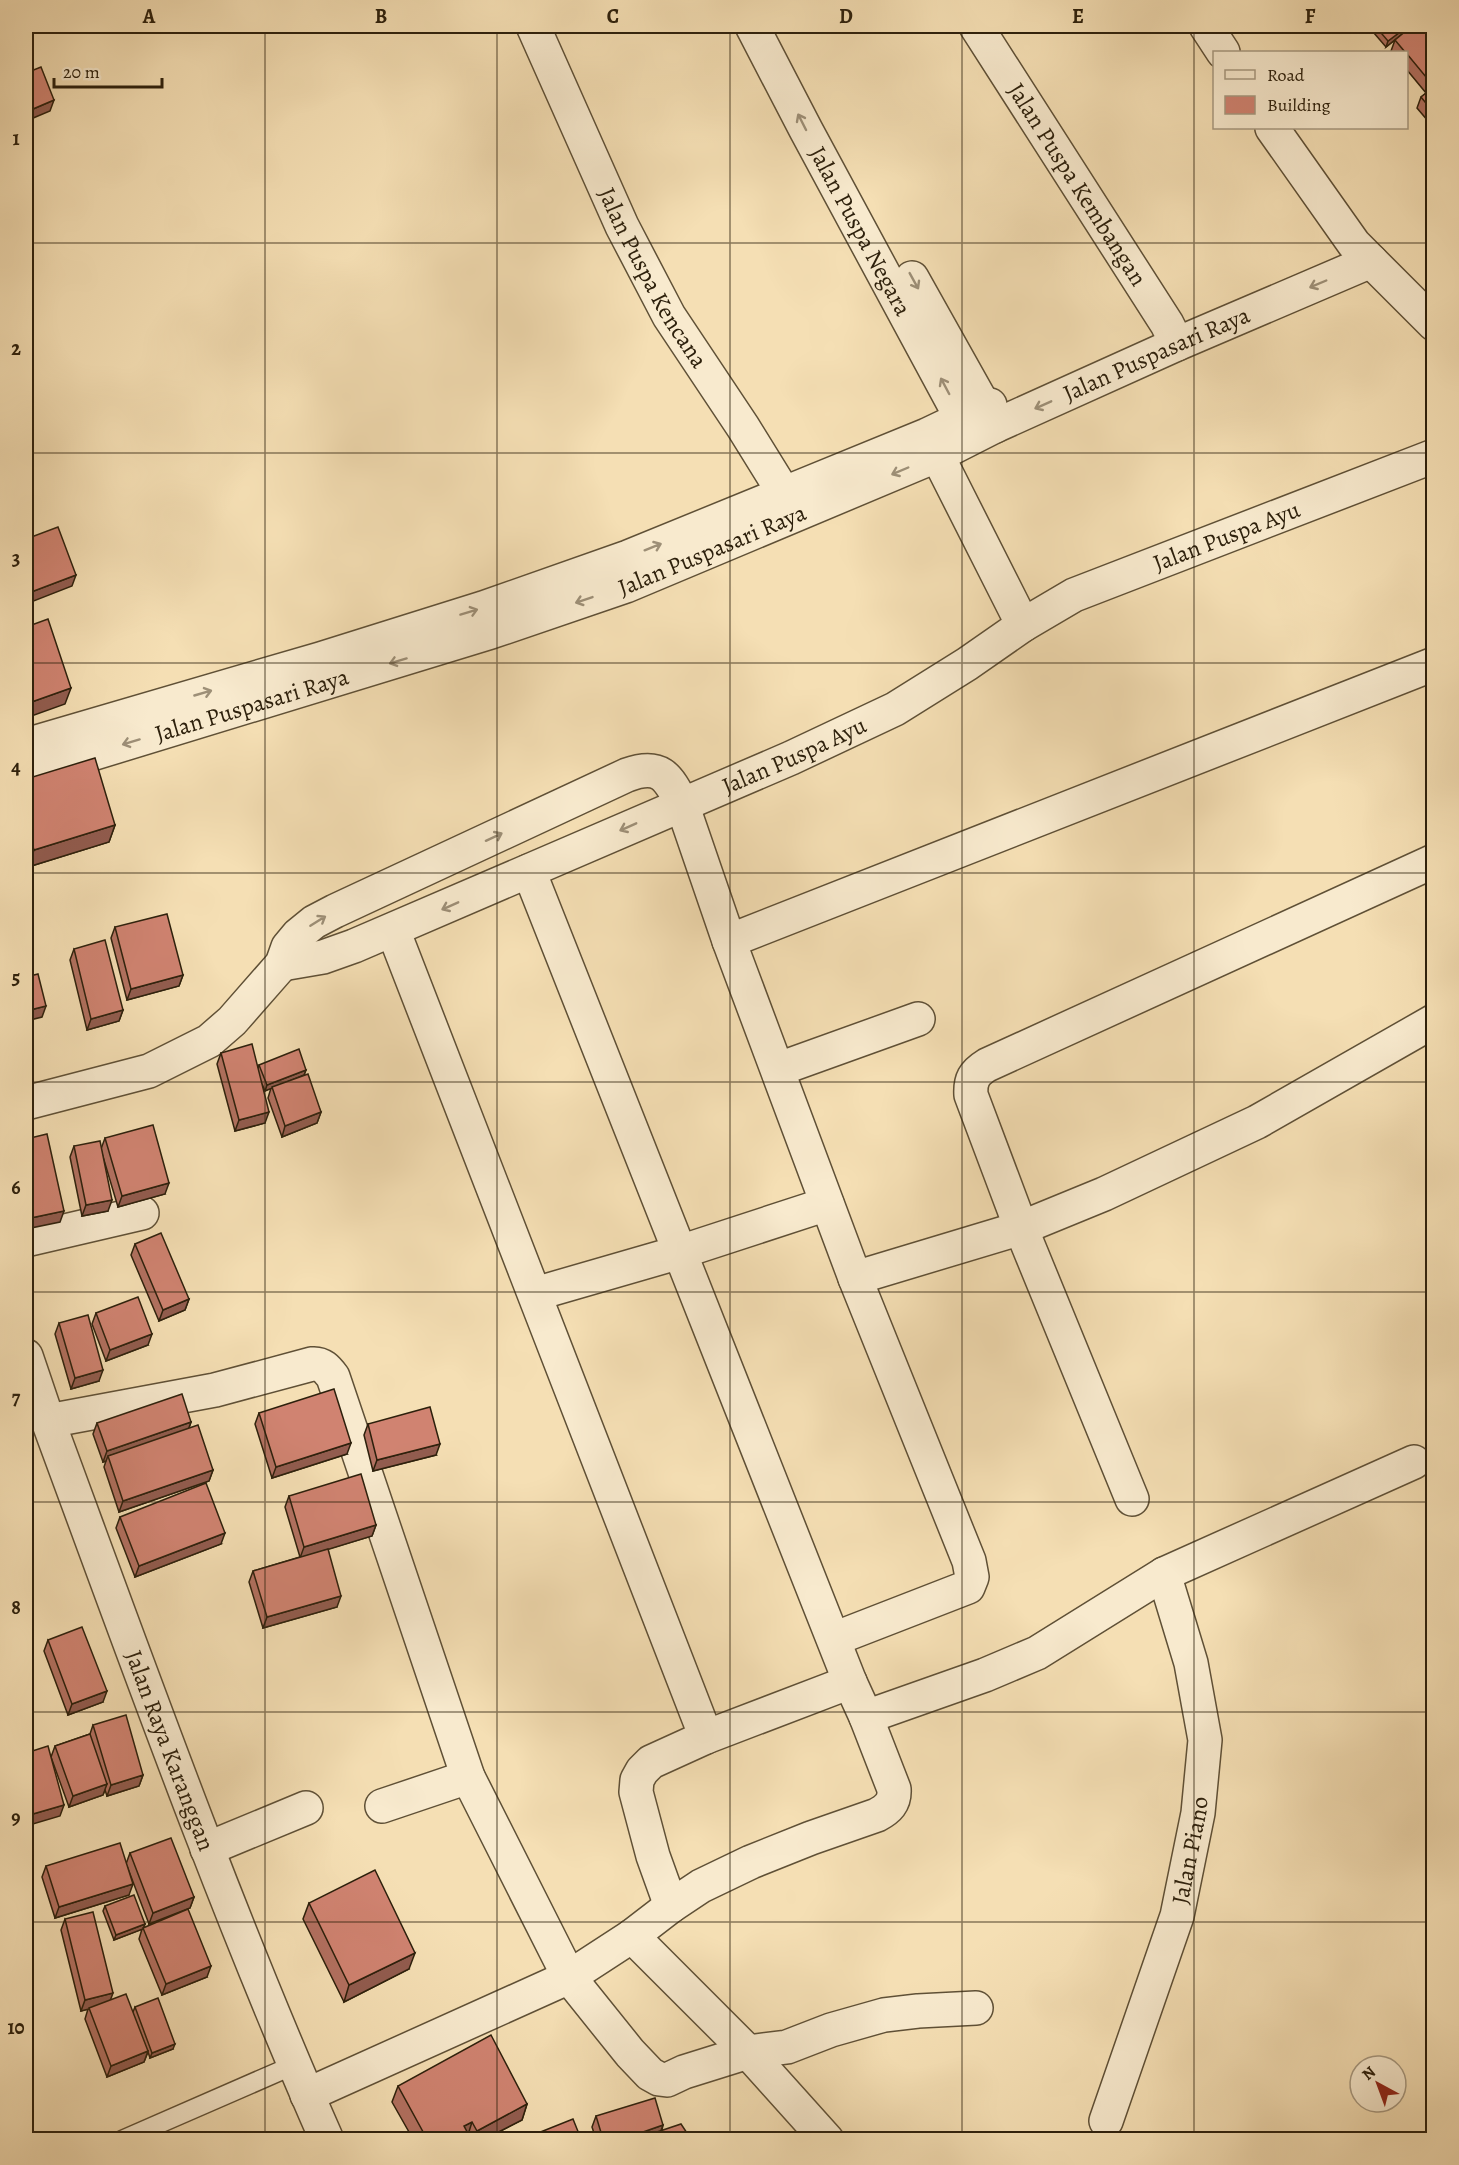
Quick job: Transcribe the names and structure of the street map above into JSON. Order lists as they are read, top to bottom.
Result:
{
  "streets": {
    "street": [
      "Jalan Puspa Kembangan",
      "Jalan Puspa Negara",
      "Jalan Puspa Kencana",
      "Jalan Puspasari Raya",
      "Jalan Puspa Ayu",
      "Jalan Raya Karanggan",
      "Jalan Piano"
    ]
  },
  "crossings": [
    ["Jalan Puspa Kembangan", "Jalan Puspasari Raya"],
    ["Jalan Puspa Negara", "Jalan Puspasari Raya"],
    ["Jalan Puspa Kencana", "Jalan Puspasari Raya"]
  ],
  "legend": ["Road", "Building"],
  "scale_bar": "20 m",
  "north": "top left",
  "grid": {
    "columns": [
      "A",
      "B",
      "C",
      "D",
      "E",
      "F"
    ],
    "rows": [
      "1",
      "2",
      "3",
      "4",
      "5",
      "6",
      "7",
      "8",
      "9",
      "10"
    ]
  }
}
